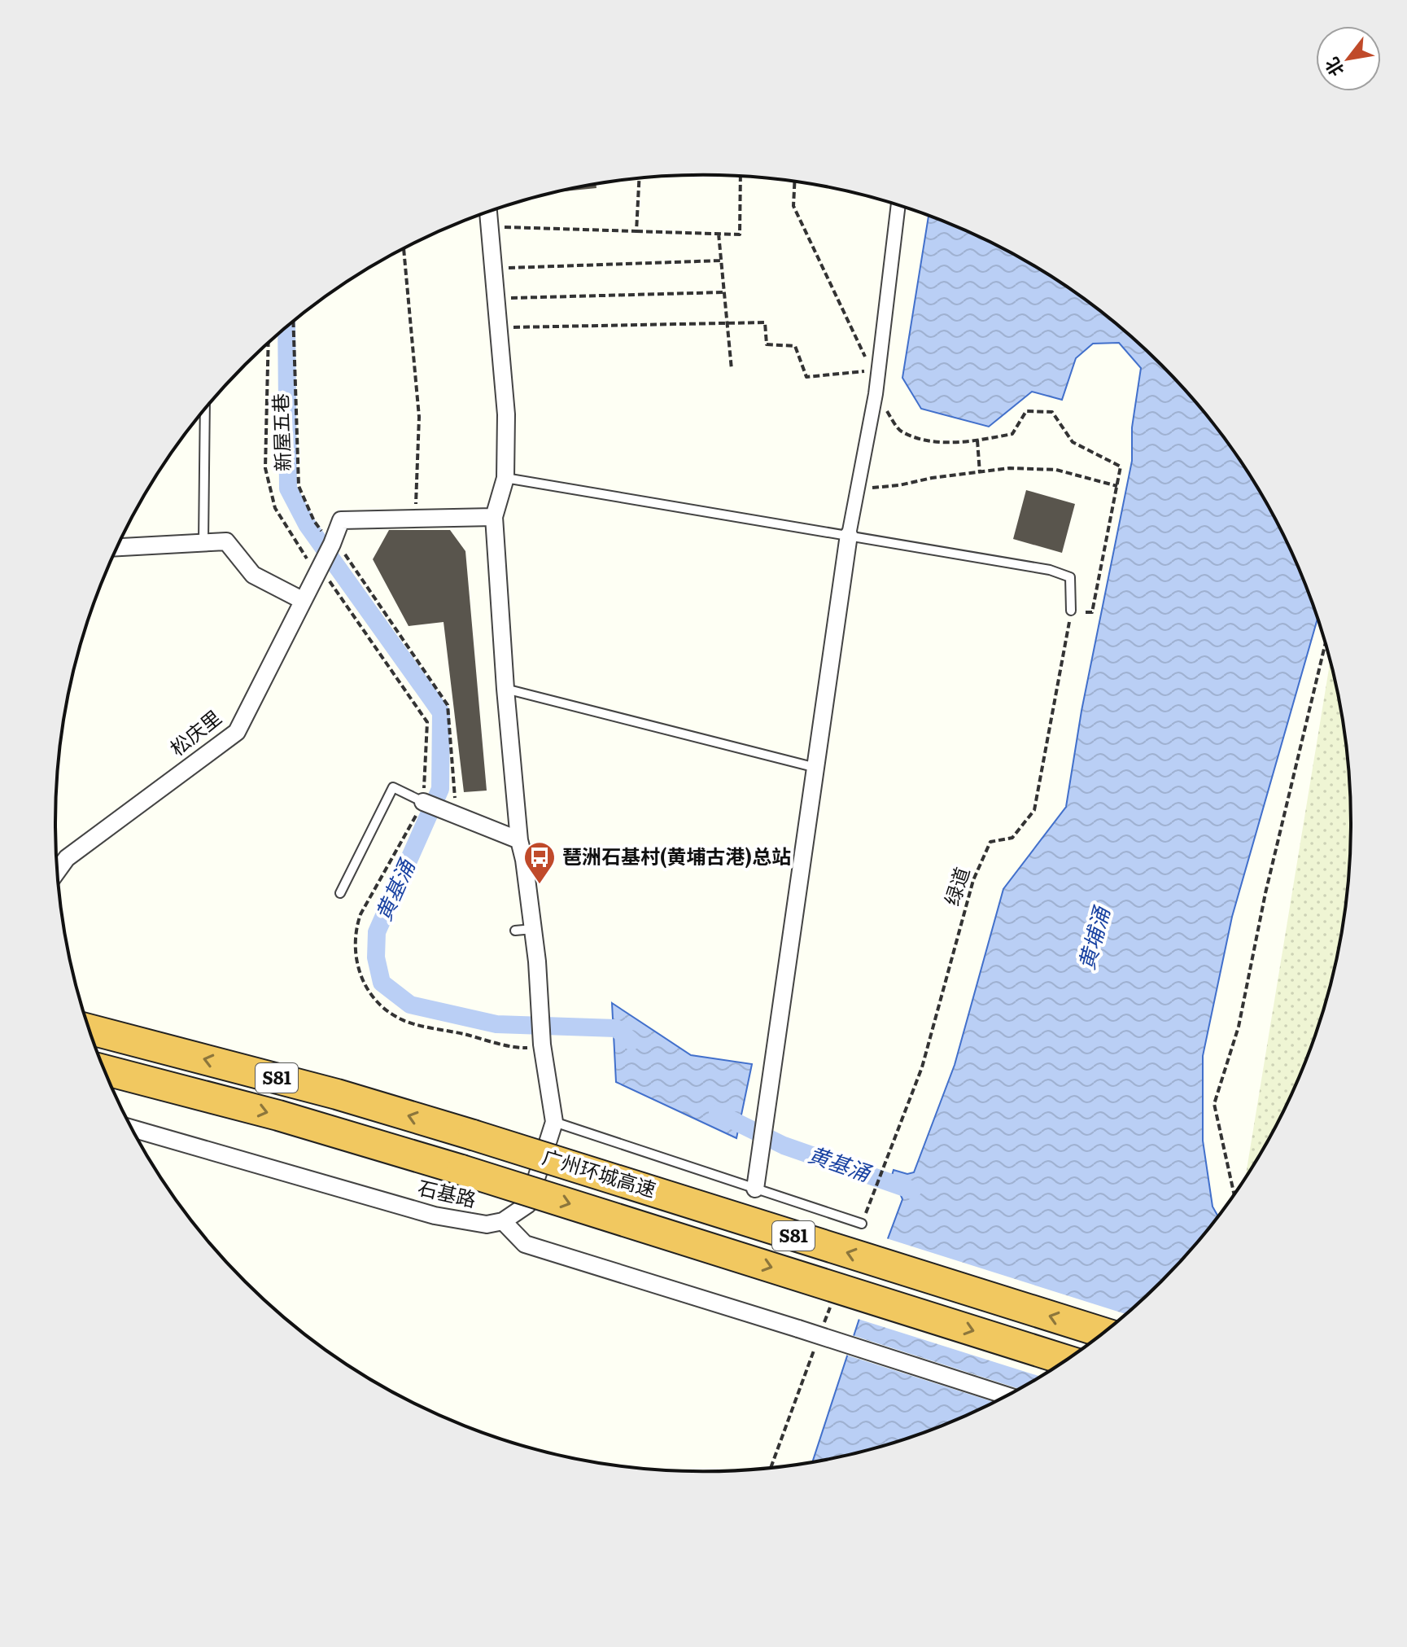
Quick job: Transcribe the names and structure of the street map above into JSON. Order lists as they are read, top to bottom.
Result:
{
  "streets": {
    "highway": ["S81", "广州环城高速"],
    "street": ["松庆里", "石基路"],
    "path": ["新屋五巷", "绿道"]
  },
  "crossings": [
    ["新屋五巷", "松庆里"]
  ],
  "water": ["黄基涌", "黄埔涌"],
  "places": {
    "bus stop": ["琶洲石基村(黄埔古港)总站"]
  },
  "north": "bottom left"
}
